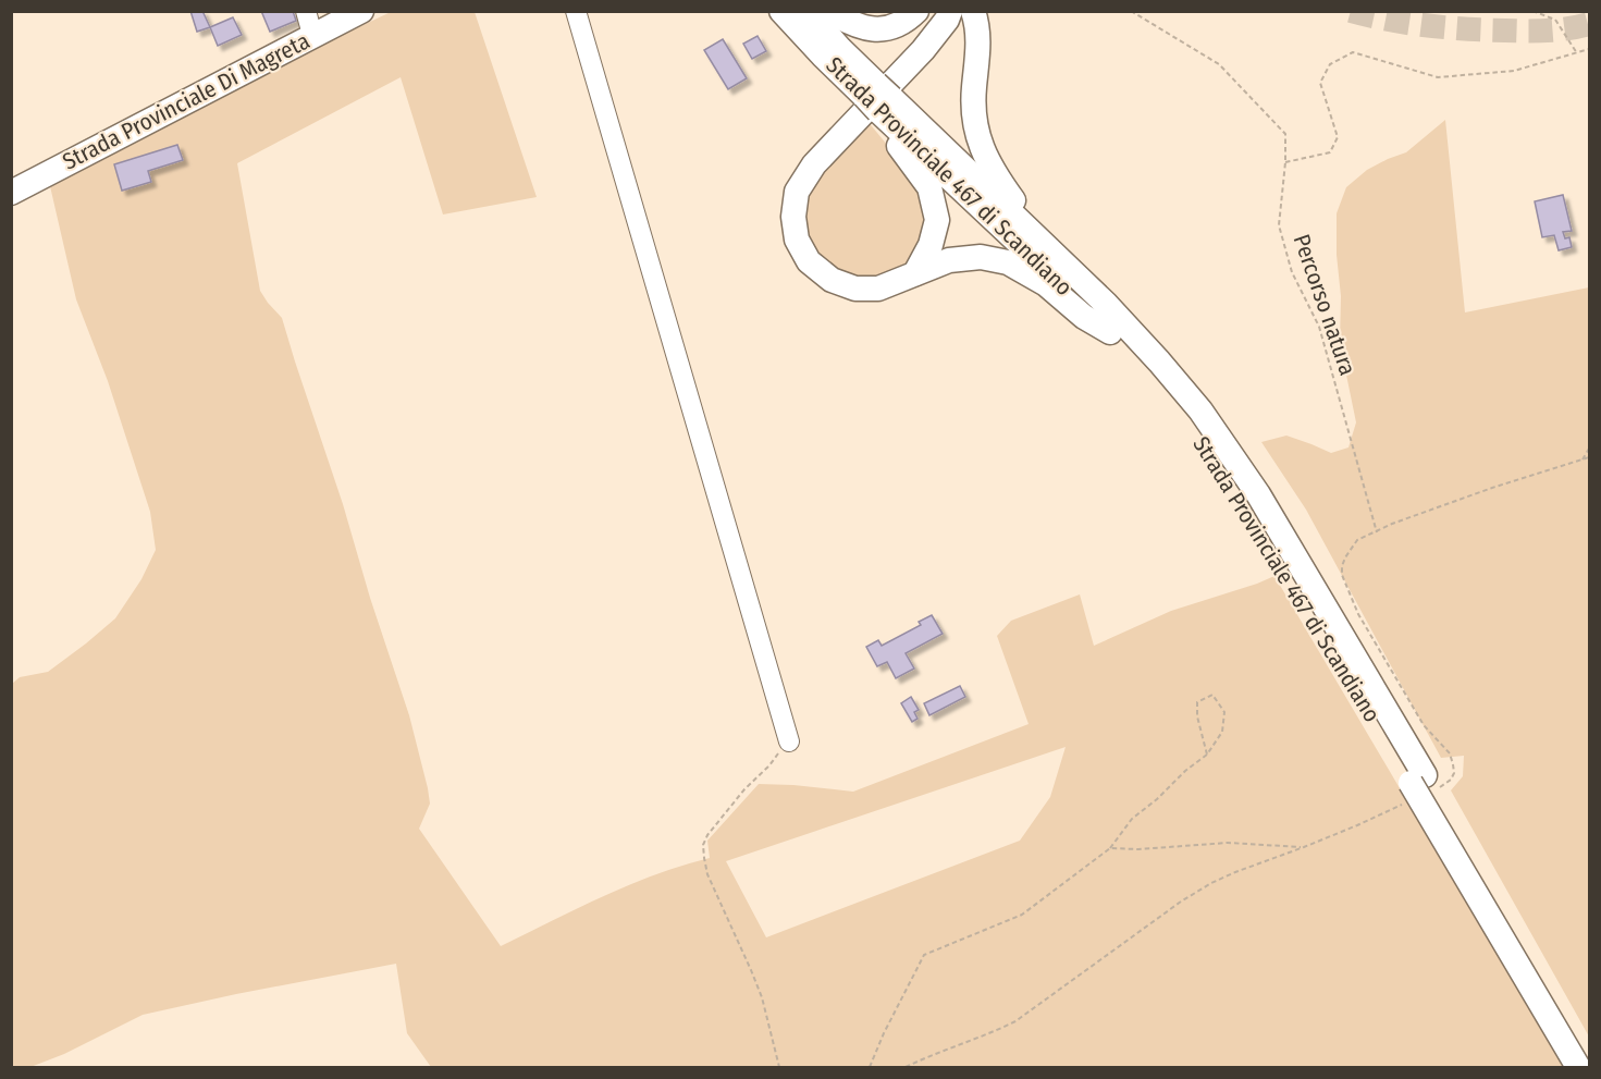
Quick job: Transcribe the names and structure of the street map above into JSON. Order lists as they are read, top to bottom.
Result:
{
  "streets": {
    "main road": ["Strada Provinciale Di Magreta", "Strada Provinciale 467 di Scandiano"],
    "path": ["Percorso natura"]
  }
}
